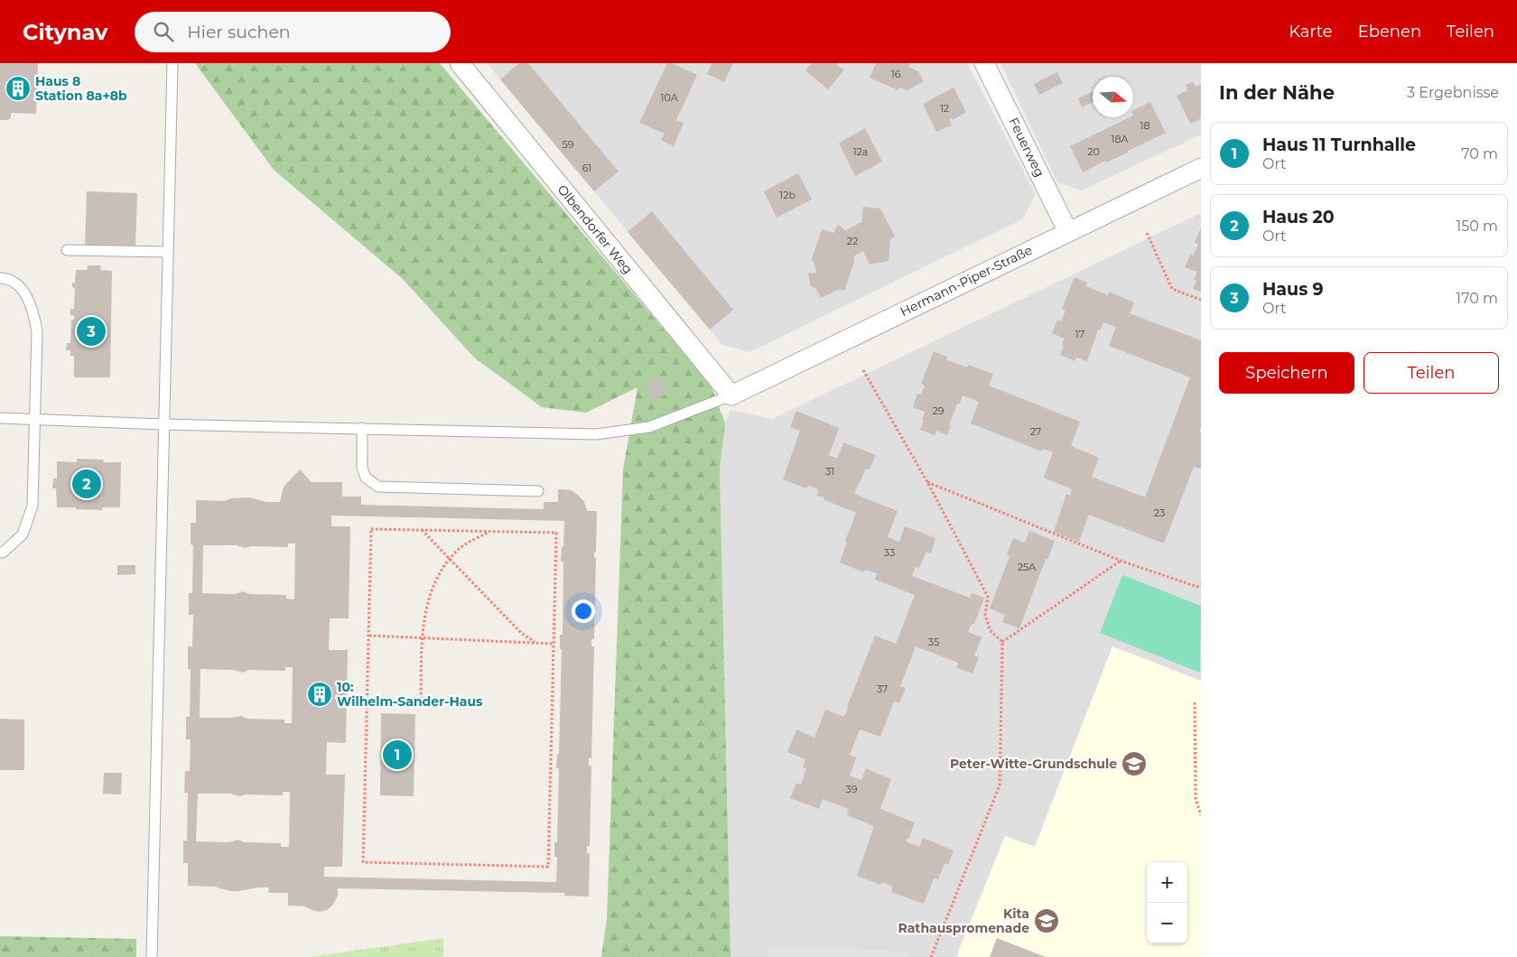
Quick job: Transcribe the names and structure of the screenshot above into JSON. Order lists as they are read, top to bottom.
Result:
{
  "streets": {
    "street": ["Feuerweg", "Olbendorfer Weg", "Hermann-Piper-Straße"]
  },
  "crossings": [
    ["Feuerweg", "Hermann-Piper-Straße"],
    ["Olbendorfer Weg", "Hermann-Piper-Straße"]
  ],
  "places": {
    "building": ["Haus 8 Station 8a+8b", "10: Wilhelm-Sander-Haus"],
    "school or university": ["Peter-Witte-Grundschule", "Kita Rathauspromenade"]
  },
  "house_numbers": [
    "16",
    "10A",
    "12",
    "18",
    "18A",
    "59",
    "12a",
    "20",
    "61",
    "12b",
    "22",
    "17",
    "29",
    "27",
    "31",
    "23",
    "33",
    "25A",
    "35",
    "37",
    "39"
  ],
  "north": "right",
  "page": {
    "header": "Citynav",
    "search": "Hier suchen",
    "nav": ["Karte", "Ebenen", "Teilen"],
    "heading": ["In der Nähe", "3 Ergebnisse"],
    "list": [
      {
        "mark": "1",
        "name": "Haus 11 Turnhalle",
        "note": "Ort",
        "value": "70 m"
      },
      {
        "mark": "2",
        "name": "Haus 20",
        "note": "Ort",
        "value": "150 m"
      },
      {
        "mark": "3",
        "name": "Haus 9",
        "note": "Ort",
        "value": "170 m"
      }
    ],
    "pins": ["3", "2", "1"],
    "buttons": ["Speichern", "Teilen"],
    "map_buttons": ["+", "−"]
  }
}
